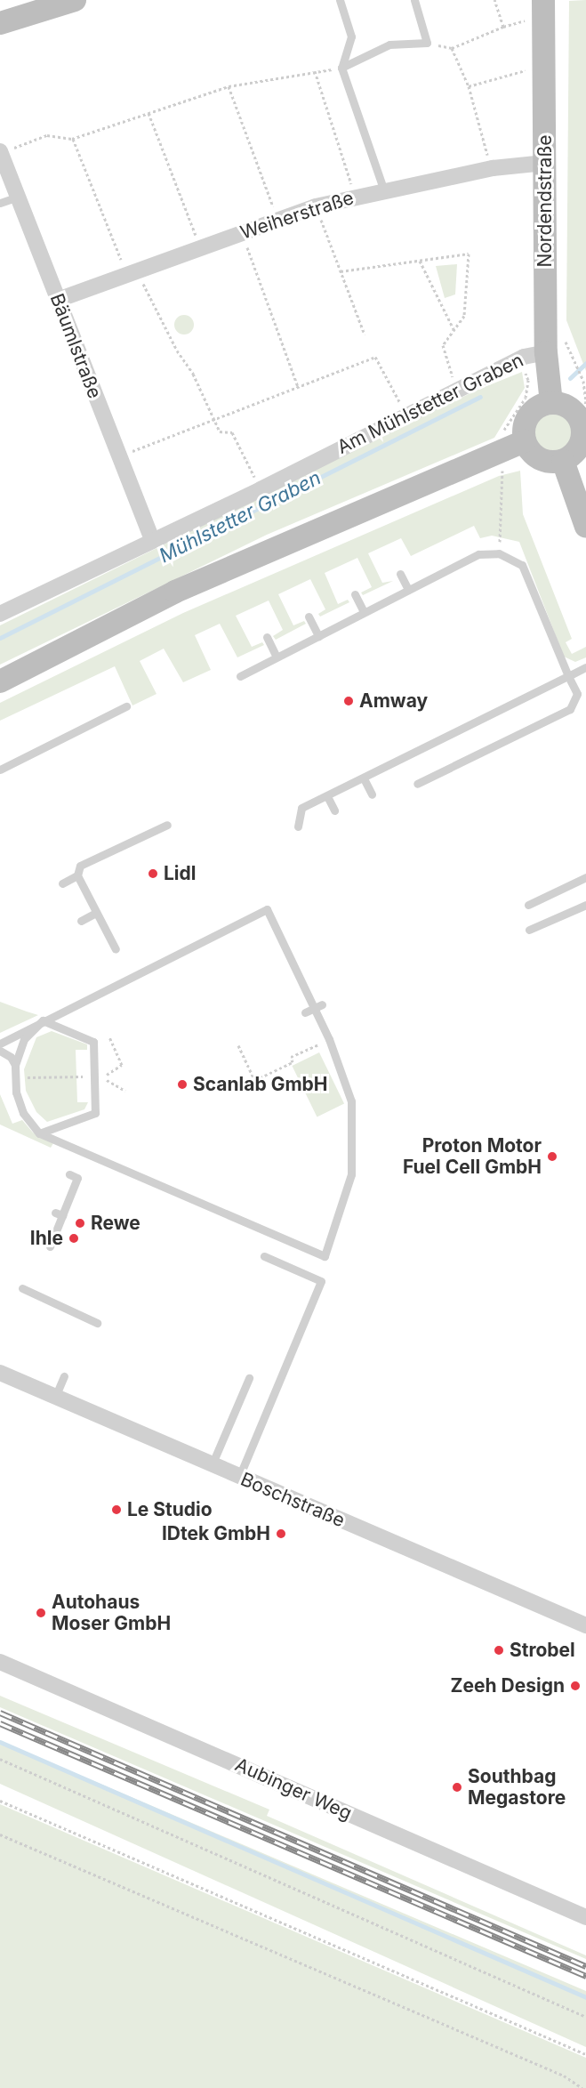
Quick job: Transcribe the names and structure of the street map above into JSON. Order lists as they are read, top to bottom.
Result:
{
  "streets": {
    "street": [
      "Nordendstraße",
      "Weiherstraße",
      "Bäumlstraße",
      "Am Mühlstetter Graben",
      "Boschstraße",
      "Aubinger Weg"
    ]
  },
  "crossings": [
    ["Nordendstraße", "Weiherstraße"],
    ["Nordendstraße", "Am Mühlstetter Graben"],
    ["Weiherstraße", "Bäumlstraße"],
    ["Bäumlstraße", "Am Mühlstetter Graben"]
  ],
  "water": ["Mühlstetter Graben"],
  "places": [
    "Amway",
    "Lidl",
    "Scanlab GmbH",
    "Proton Motor Fuel Cell GmbH",
    "Rewe",
    "Ihle",
    "Le Studio",
    "IDtek GmbH",
    "Autohaus Moser GmbH",
    "Strobel",
    "Zeeh Design",
    "Southbag Megastore"
  ]
}
